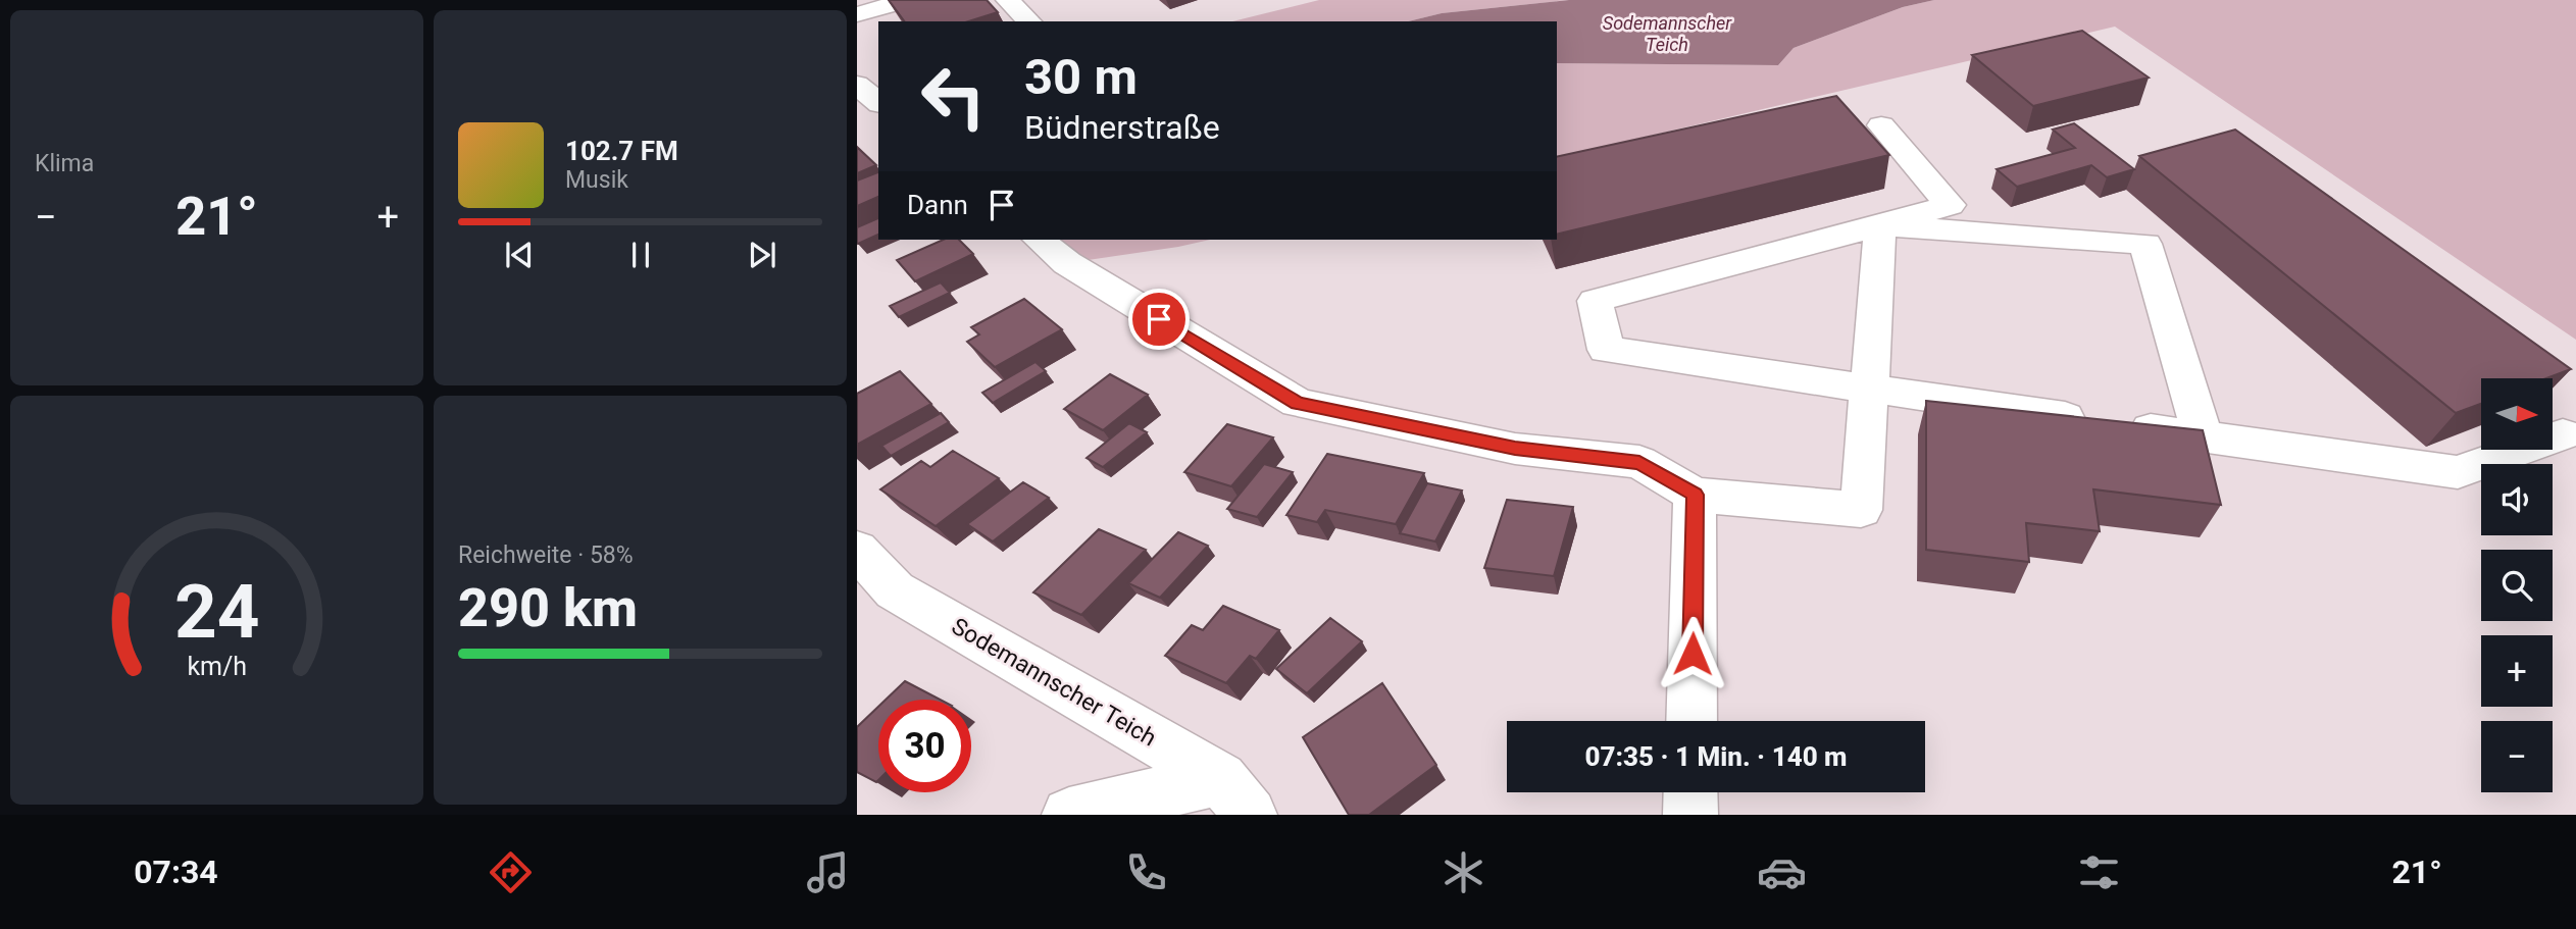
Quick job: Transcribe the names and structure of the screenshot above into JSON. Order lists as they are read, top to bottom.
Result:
{
  "streets": {
    "street": ["Sodemannscher Teich"]
  },
  "water": ["Sodemannscher Teich"],
  "north": "right",
  "page": {
    "tile": [
      "Klima",
      ["Reichweite · 58%", "290 km"]
    ],
    "turn": ["30 m", "Büdnerstraße"],
    "song": ["102.7 FM", "Musik"],
    "then": "Dann",
    "heat": ["−", "21°", "+"],
    "map_buttons": ["+", "−"],
    "limit": "30",
    "trip": "07:35 · 1 Min. · 140 m",
    "tabs": ["07:34", "21°"],
    "gauge": ["24", "km/h"]
  }
}
